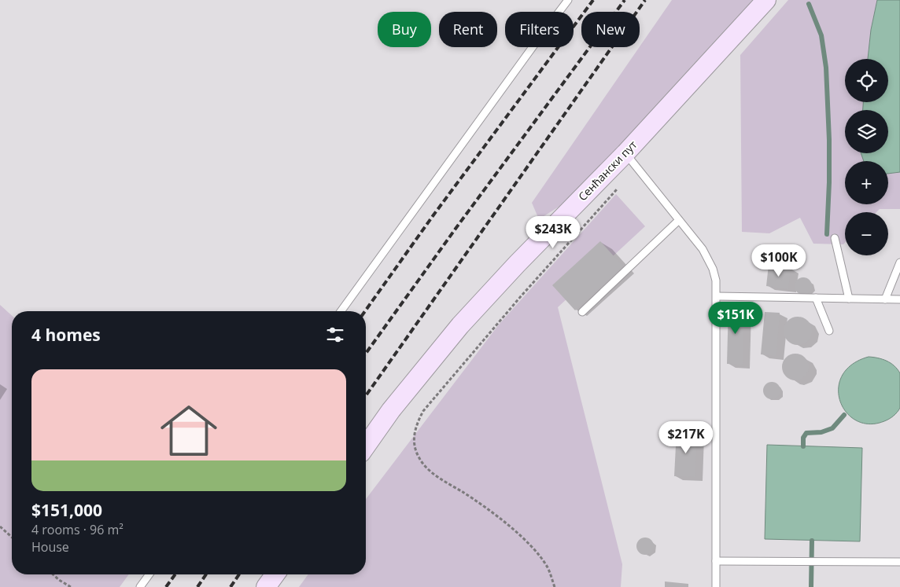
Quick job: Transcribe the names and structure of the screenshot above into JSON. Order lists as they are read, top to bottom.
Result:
{
  "streets": {
    "main road": ["Сенћански пут"]
  },
  "page": {
    "chip": [
      "Buy",
      "Rent",
      "Filters",
      "New"
    ],
    "map_buttons": ["+", "−"],
    "price": [
      "$243K",
      "$100K",
      "$151K",
      "$217K"
    ],
    "heading": "4 homes",
    "list": [
      {
        "name": "$151,000",
        "note": "4 rooms · 96 m² · House"
      }
    ]
  }
}
